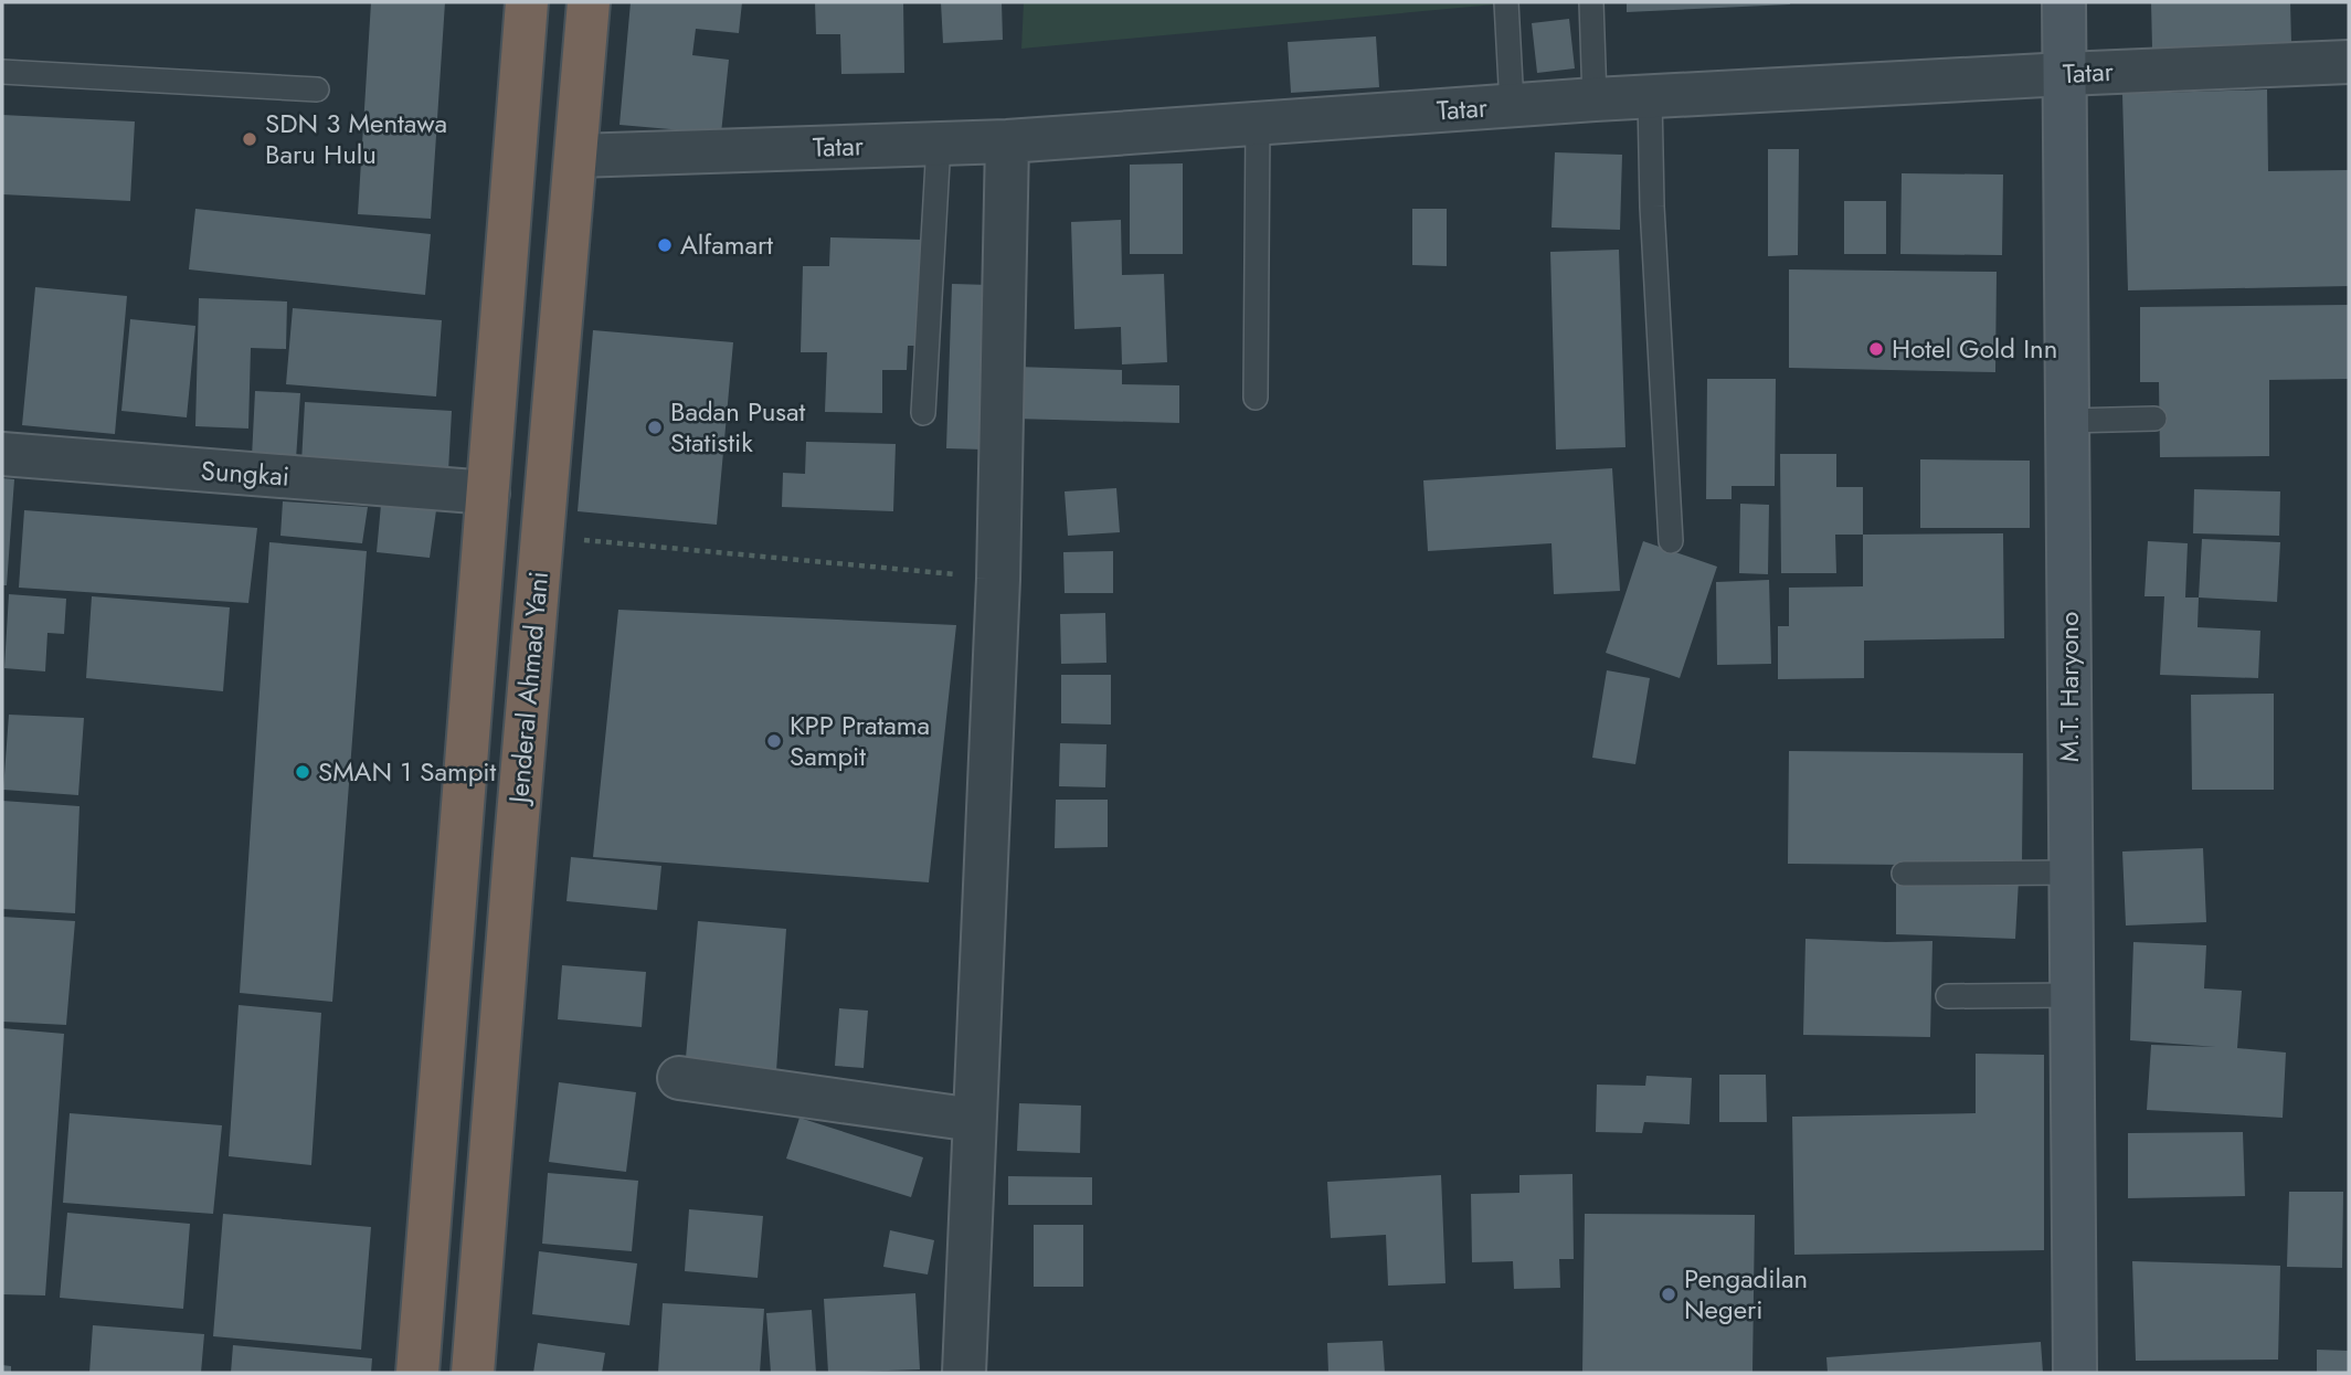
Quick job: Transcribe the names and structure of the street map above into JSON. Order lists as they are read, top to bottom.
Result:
{
  "streets": {
    "highway": ["Jenderal Ahmad Yani"],
    "street": ["Tatar", "Sungkai", "M.T. Haryono"]
  },
  "crossings": [
    ["Tatar", "Jenderal Ahmad Yani"],
    ["Tatar", "M.T. Haryono"],
    ["Sungkai", "Jenderal Ahmad Yani"]
  ],
  "places": [
    "SDN 3 Mentawa Baru Hulu",
    "Alfamart",
    "Hotel Gold Inn",
    "Badan Pusat Statistik",
    "KPP Pratama Sampit",
    "SMAN 1 Sampit",
    "Pengadilan Negeri"
  ]
}
